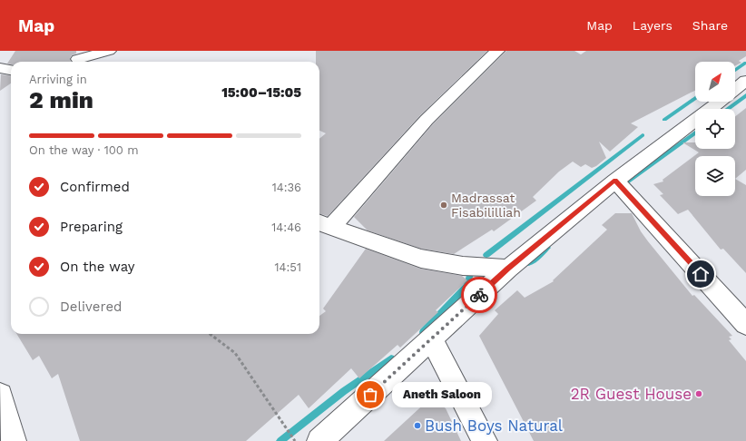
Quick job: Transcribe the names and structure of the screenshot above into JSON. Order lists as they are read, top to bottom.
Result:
{
  "places": [
    "Madrassat Fisabililliah",
    "2R Guest House",
    "Aneth Saloon",
    "Bush Boys Natural"
  ],
  "north": "top right",
  "page": {
    "header": "Map",
    "nav": ["Map", "Layers", "Share"],
    "heading": ["2 min", "Arriving in", "15:00–15:05"],
    "bar": "On the way · 100 m",
    "list": [
      ["Confirmed", "14:36"],
      ["Preparing", "14:46"],
      ["On the way", "14:51"],
      "Delivered"
    ],
    "bubble": "Aneth Saloon"
  }
}
